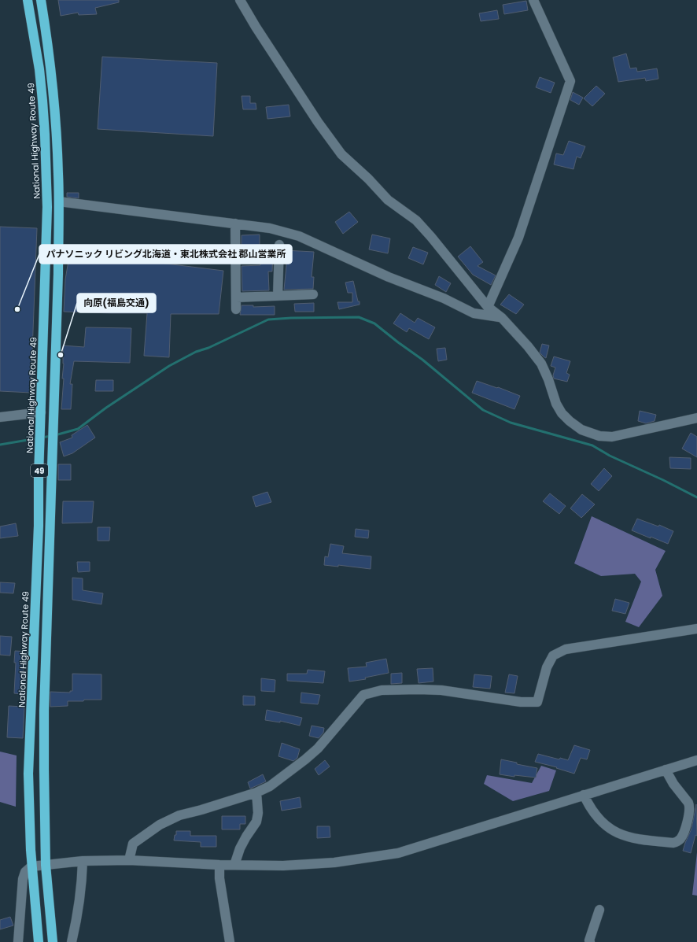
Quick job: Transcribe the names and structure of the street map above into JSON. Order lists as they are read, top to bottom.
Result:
{
  "streets": {
    "highway": ["National Highway Route 49", "49"]
  },
  "places": ["パナソニック リビング北海道・東北株式会社 郡山営業所", "向原(福島交通)"]
}
